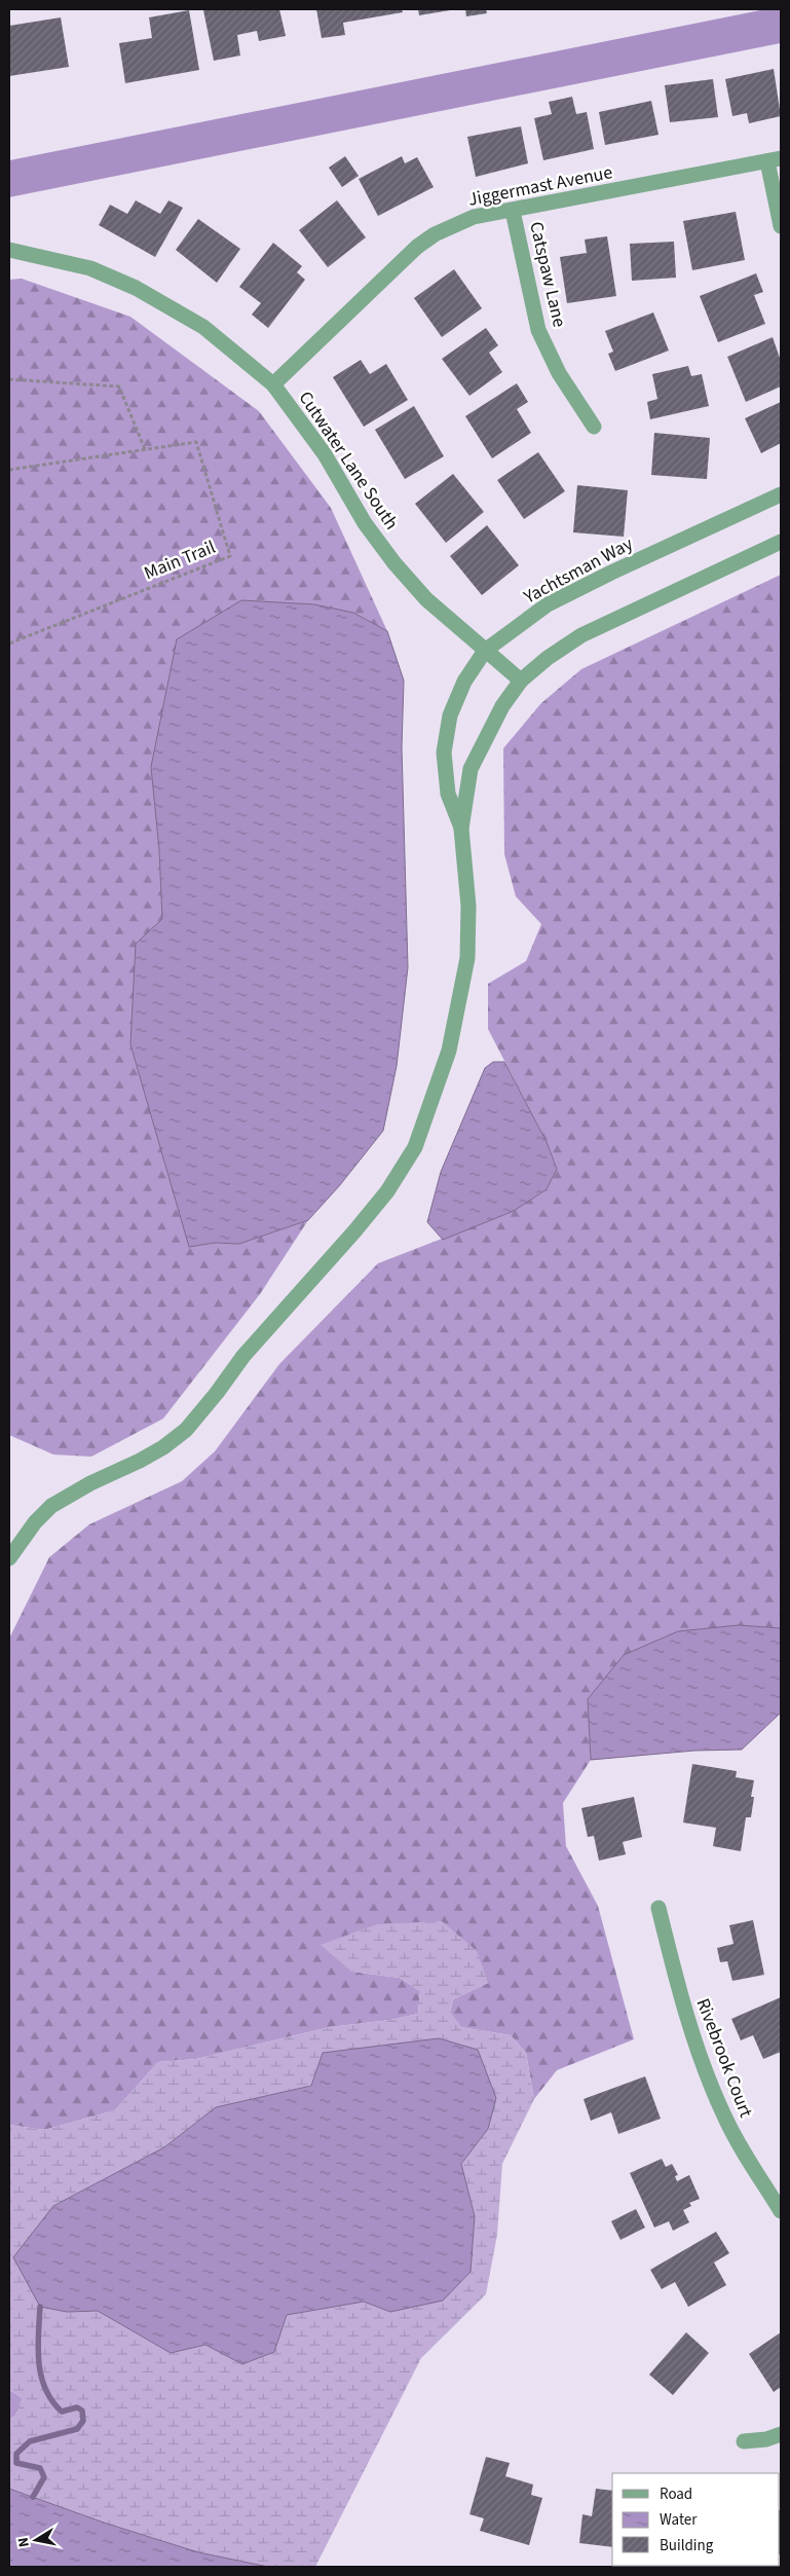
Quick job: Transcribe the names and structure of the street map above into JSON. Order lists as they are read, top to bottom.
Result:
{
  "streets": {
    "street": [
      "Jiggermast Avenue",
      "Catspaw Lane",
      "Cutwater Lane South",
      "Yachtsman Way",
      "Rivebrook Court"
    ],
    "path": ["Main Trail"]
  },
  "crossings": [
    ["Jiggermast Avenue", "Catspaw Lane"],
    ["Jiggermast Avenue", "Cutwater Lane South"],
    ["Cutwater Lane South", "Yachtsman Way"]
  ],
  "legend": ["Road", "Water", "Building"],
  "north": "left"
}
